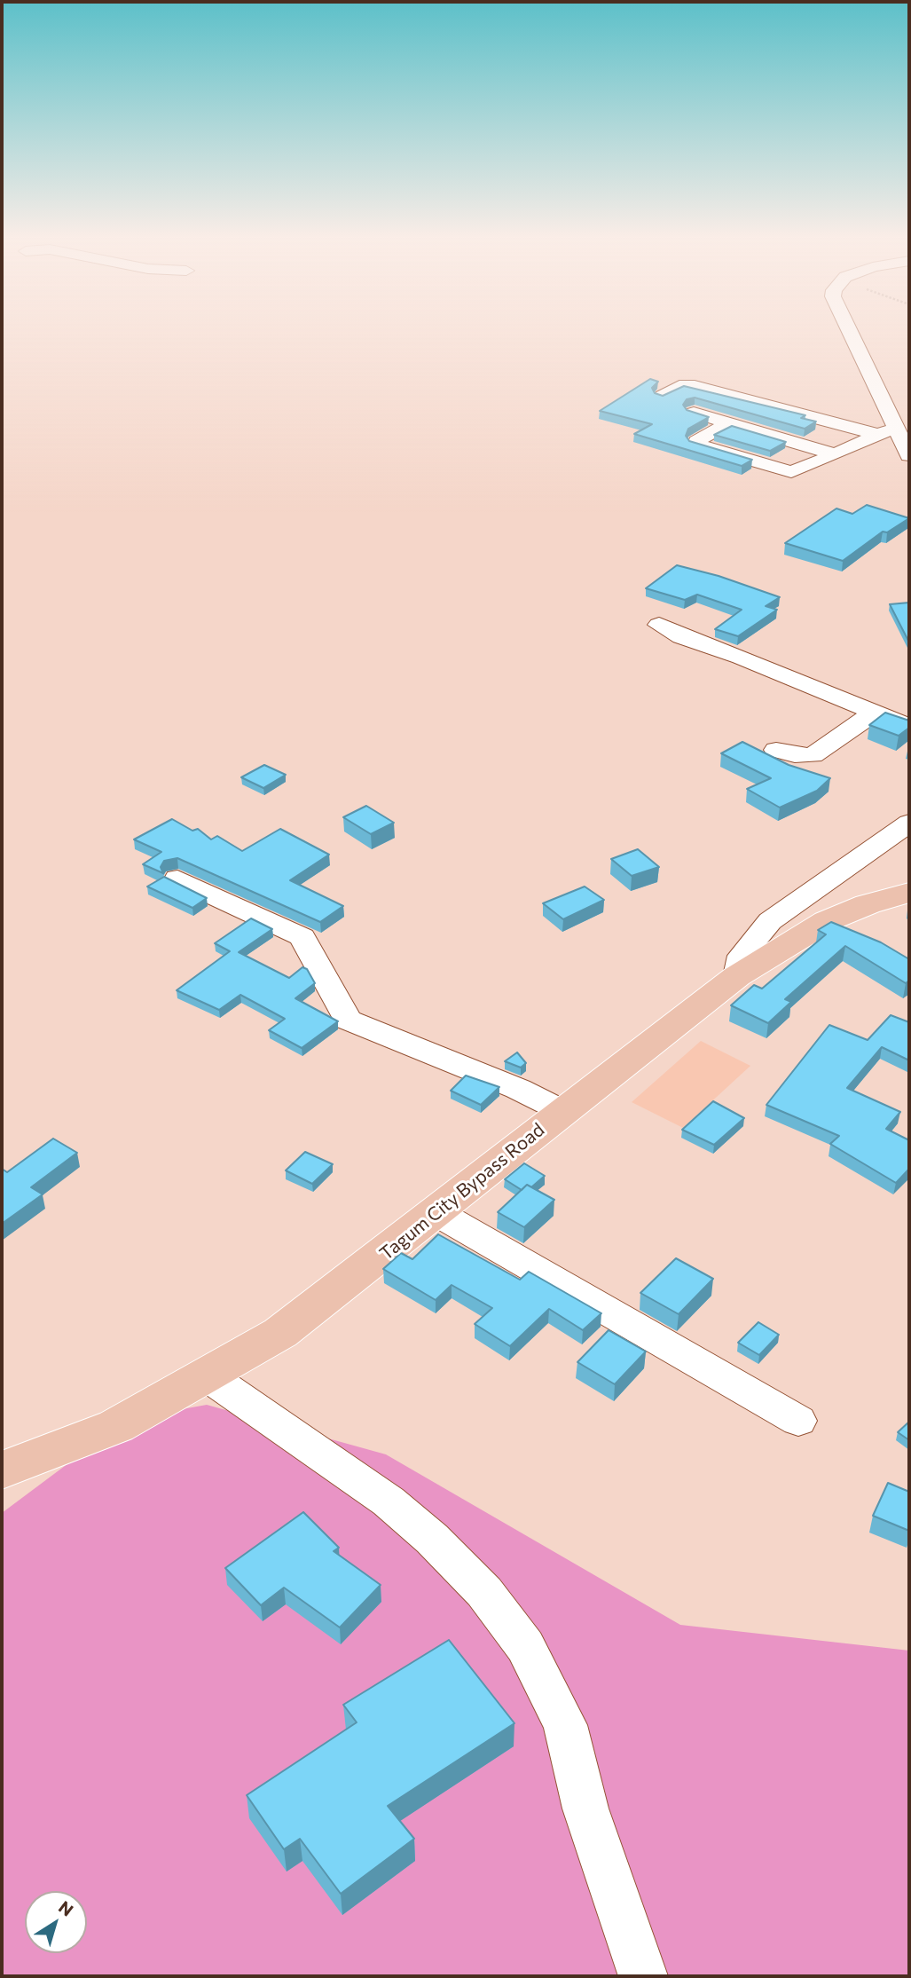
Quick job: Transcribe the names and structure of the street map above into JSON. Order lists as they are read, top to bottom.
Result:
{
  "streets": {
    "main road": ["Tagum City Bypass Road"]
  },
  "north": "top right"
}
